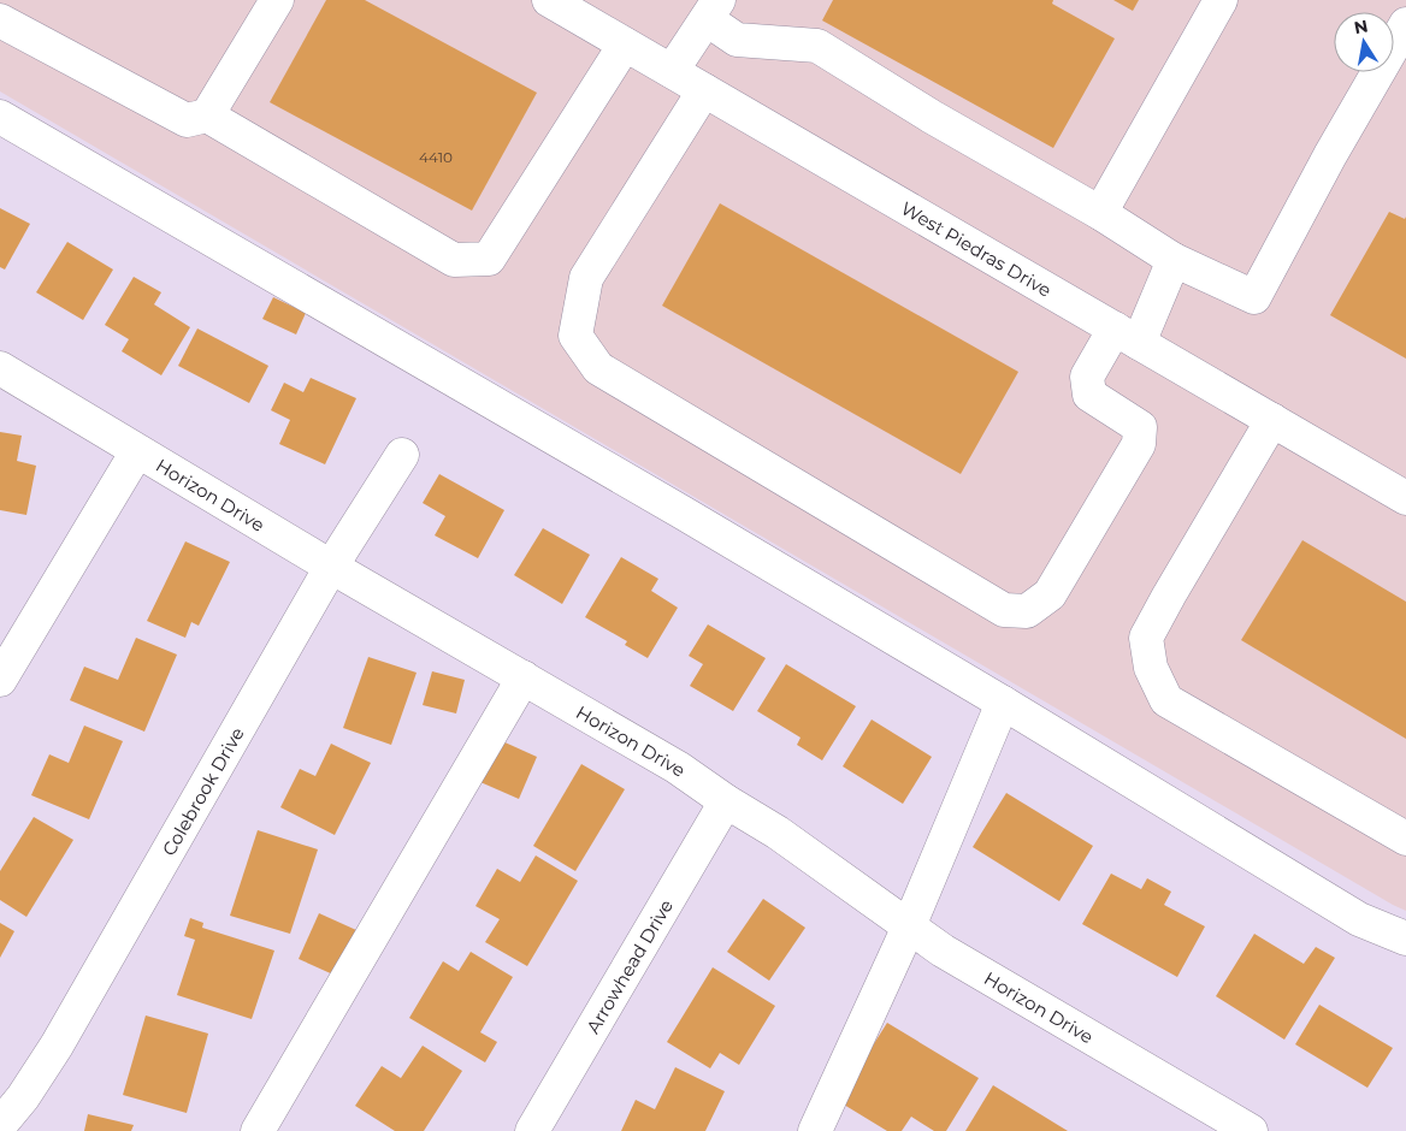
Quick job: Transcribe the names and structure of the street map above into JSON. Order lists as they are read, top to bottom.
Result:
{
  "streets": {
    "street": [
      "West Piedras Drive",
      "Horizon Drive",
      "Colebrook Drive",
      "Arrowhead Drive"
    ]
  },
  "crossings": [
    ["Horizon Drive", "Colebrook Drive"],
    ["Horizon Drive", "Arrowhead Drive"]
  ],
  "house_numbers": ["4410"],
  "north": "top"
}
